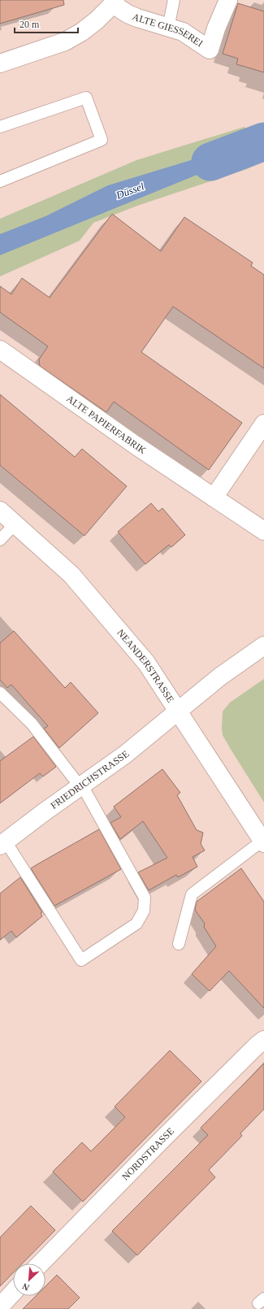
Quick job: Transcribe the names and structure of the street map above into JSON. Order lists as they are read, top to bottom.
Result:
{
  "streets": {
    "street": [
      "ALTE GIESSEREI",
      "ALTE PAPIERFABRIK",
      "NEANDERSTRASSE",
      "FRIEDRICHSTRASSE",
      "NORDSTRASSE"
    ]
  },
  "crossings": [
    ["NEANDERSTRASSE", "FRIEDRICHSTRASSE"]
  ],
  "water": ["Düssel"],
  "scale_bar": "20 m",
  "north": "bottom left"
}
